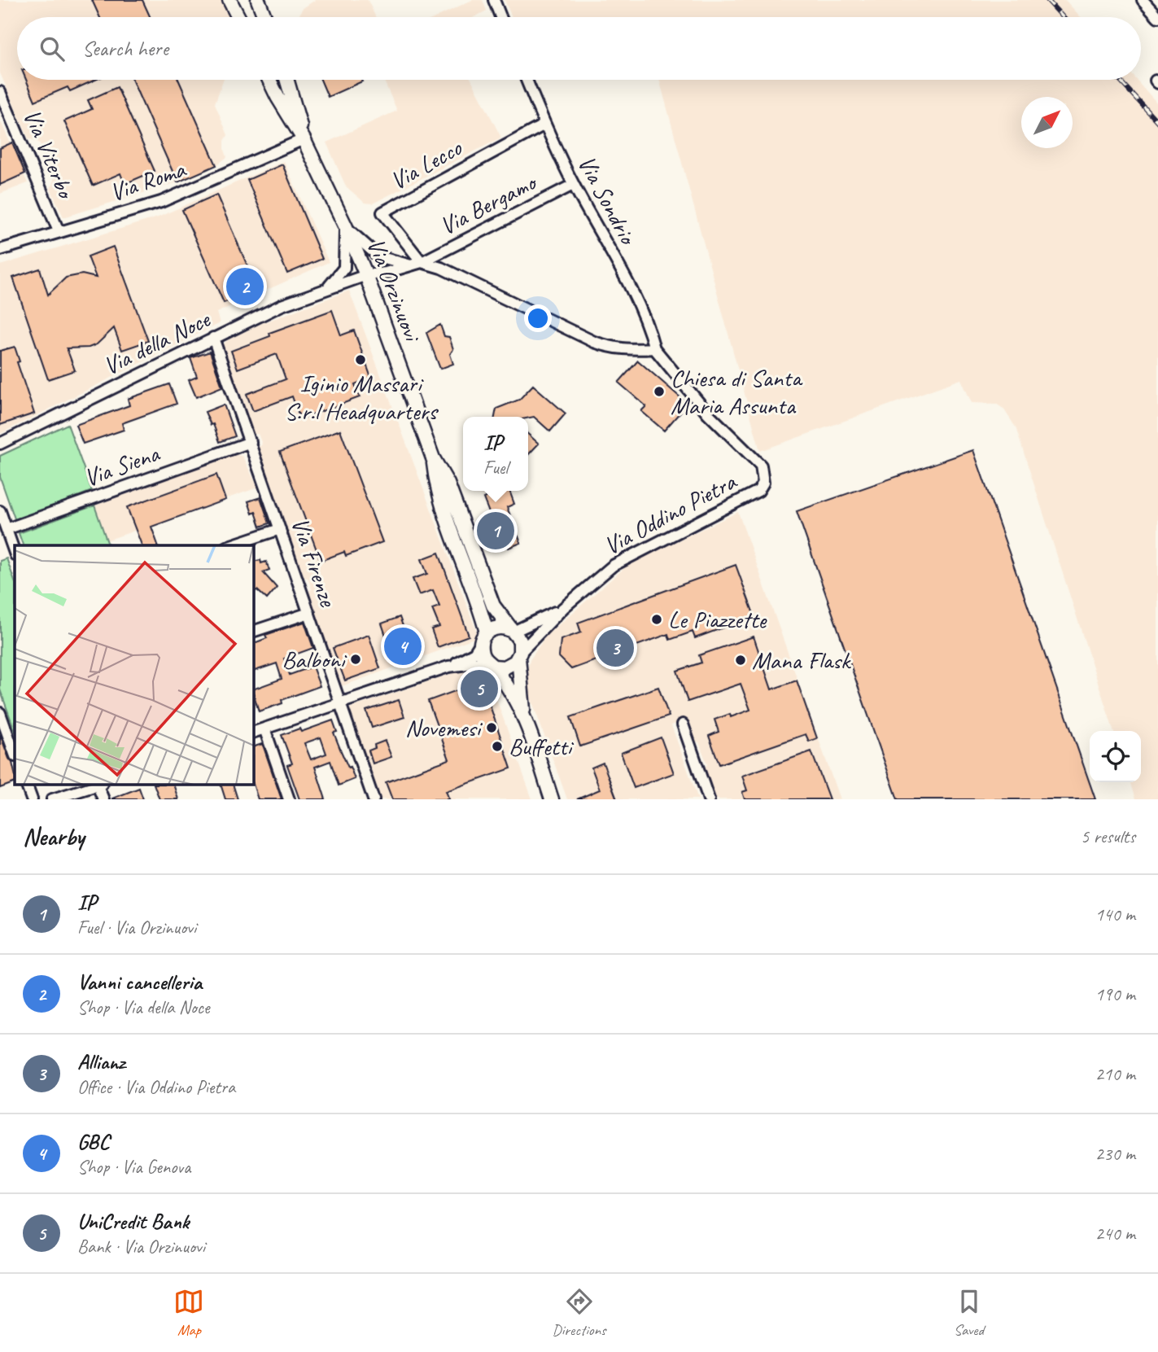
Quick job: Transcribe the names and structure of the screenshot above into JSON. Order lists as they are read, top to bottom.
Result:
{
  "streets": {
    "main road": ["Via Orzinuovi"],
    "street": [
      "Via Viterbo",
      "Via Lecco",
      "Via Roma",
      "Via Sondrio",
      "Via Bergamo",
      "Via della Noce",
      "Via Siena",
      "Via Oddino Pietra",
      "Via Firenze"
    ]
  },
  "crossings": [
    ["Via Viterbo", "Via Roma"],
    ["Via Lecco", "Via Sondrio"],
    ["Via Lecco", "Via Bergamo"],
    ["Via Roma", "Via Orzinuovi"],
    ["Via Sondrio", "Via Bergamo"],
    ["Via Sondrio", "Via Oddino Pietra"],
    ["Via Bergamo", "Via Orzinuovi"],
    ["Via Bergamo", "Via della Noce"],
    ["Via Orzinuovi", "Via della Noce"],
    ["Via Orzinuovi", "Via Oddino Pietra"],
    ["Via della Noce", "Via Firenze"],
    ["Via Siena", "Via Firenze"]
  ],
  "places": [
    "Iginio Massari S.r.l Headquarters",
    "Chiesa di Santa Maria Assunta",
    "Le Piazzette",
    "Balboni",
    "Mana Flask",
    "Novemesi",
    "Buffetti"
  ],
  "north": "top right",
  "page": {
    "search": "Search here",
    "pins": [
      "2",
      "1",
      "4",
      "3",
      "5"
    ],
    "popup": ["IP", "Fuel"],
    "heading": ["Nearby", "5 results"],
    "list": [
      {
        "mark": "1",
        "name": "IP",
        "note": "Fuel · Via Orzinuovi",
        "value": "140 m"
      },
      {
        "mark": "2",
        "name": "Vanni cancelleria",
        "note": "Shop · Via della Noce",
        "value": "190 m"
      },
      {
        "mark": "3",
        "name": "Allianz",
        "note": "Office · Via Oddino Pietra",
        "value": "210 m"
      },
      {
        "mark": "4",
        "name": "GBC",
        "note": "Shop · Via Genova",
        "value": "230 m"
      },
      {
        "mark": "5",
        "name": "UniCredit Bank",
        "note": "Bank · Via Orzinuovi",
        "value": "240 m"
      }
    ],
    "nav": ["Map", "Directions", "Saved"]
  }
}
